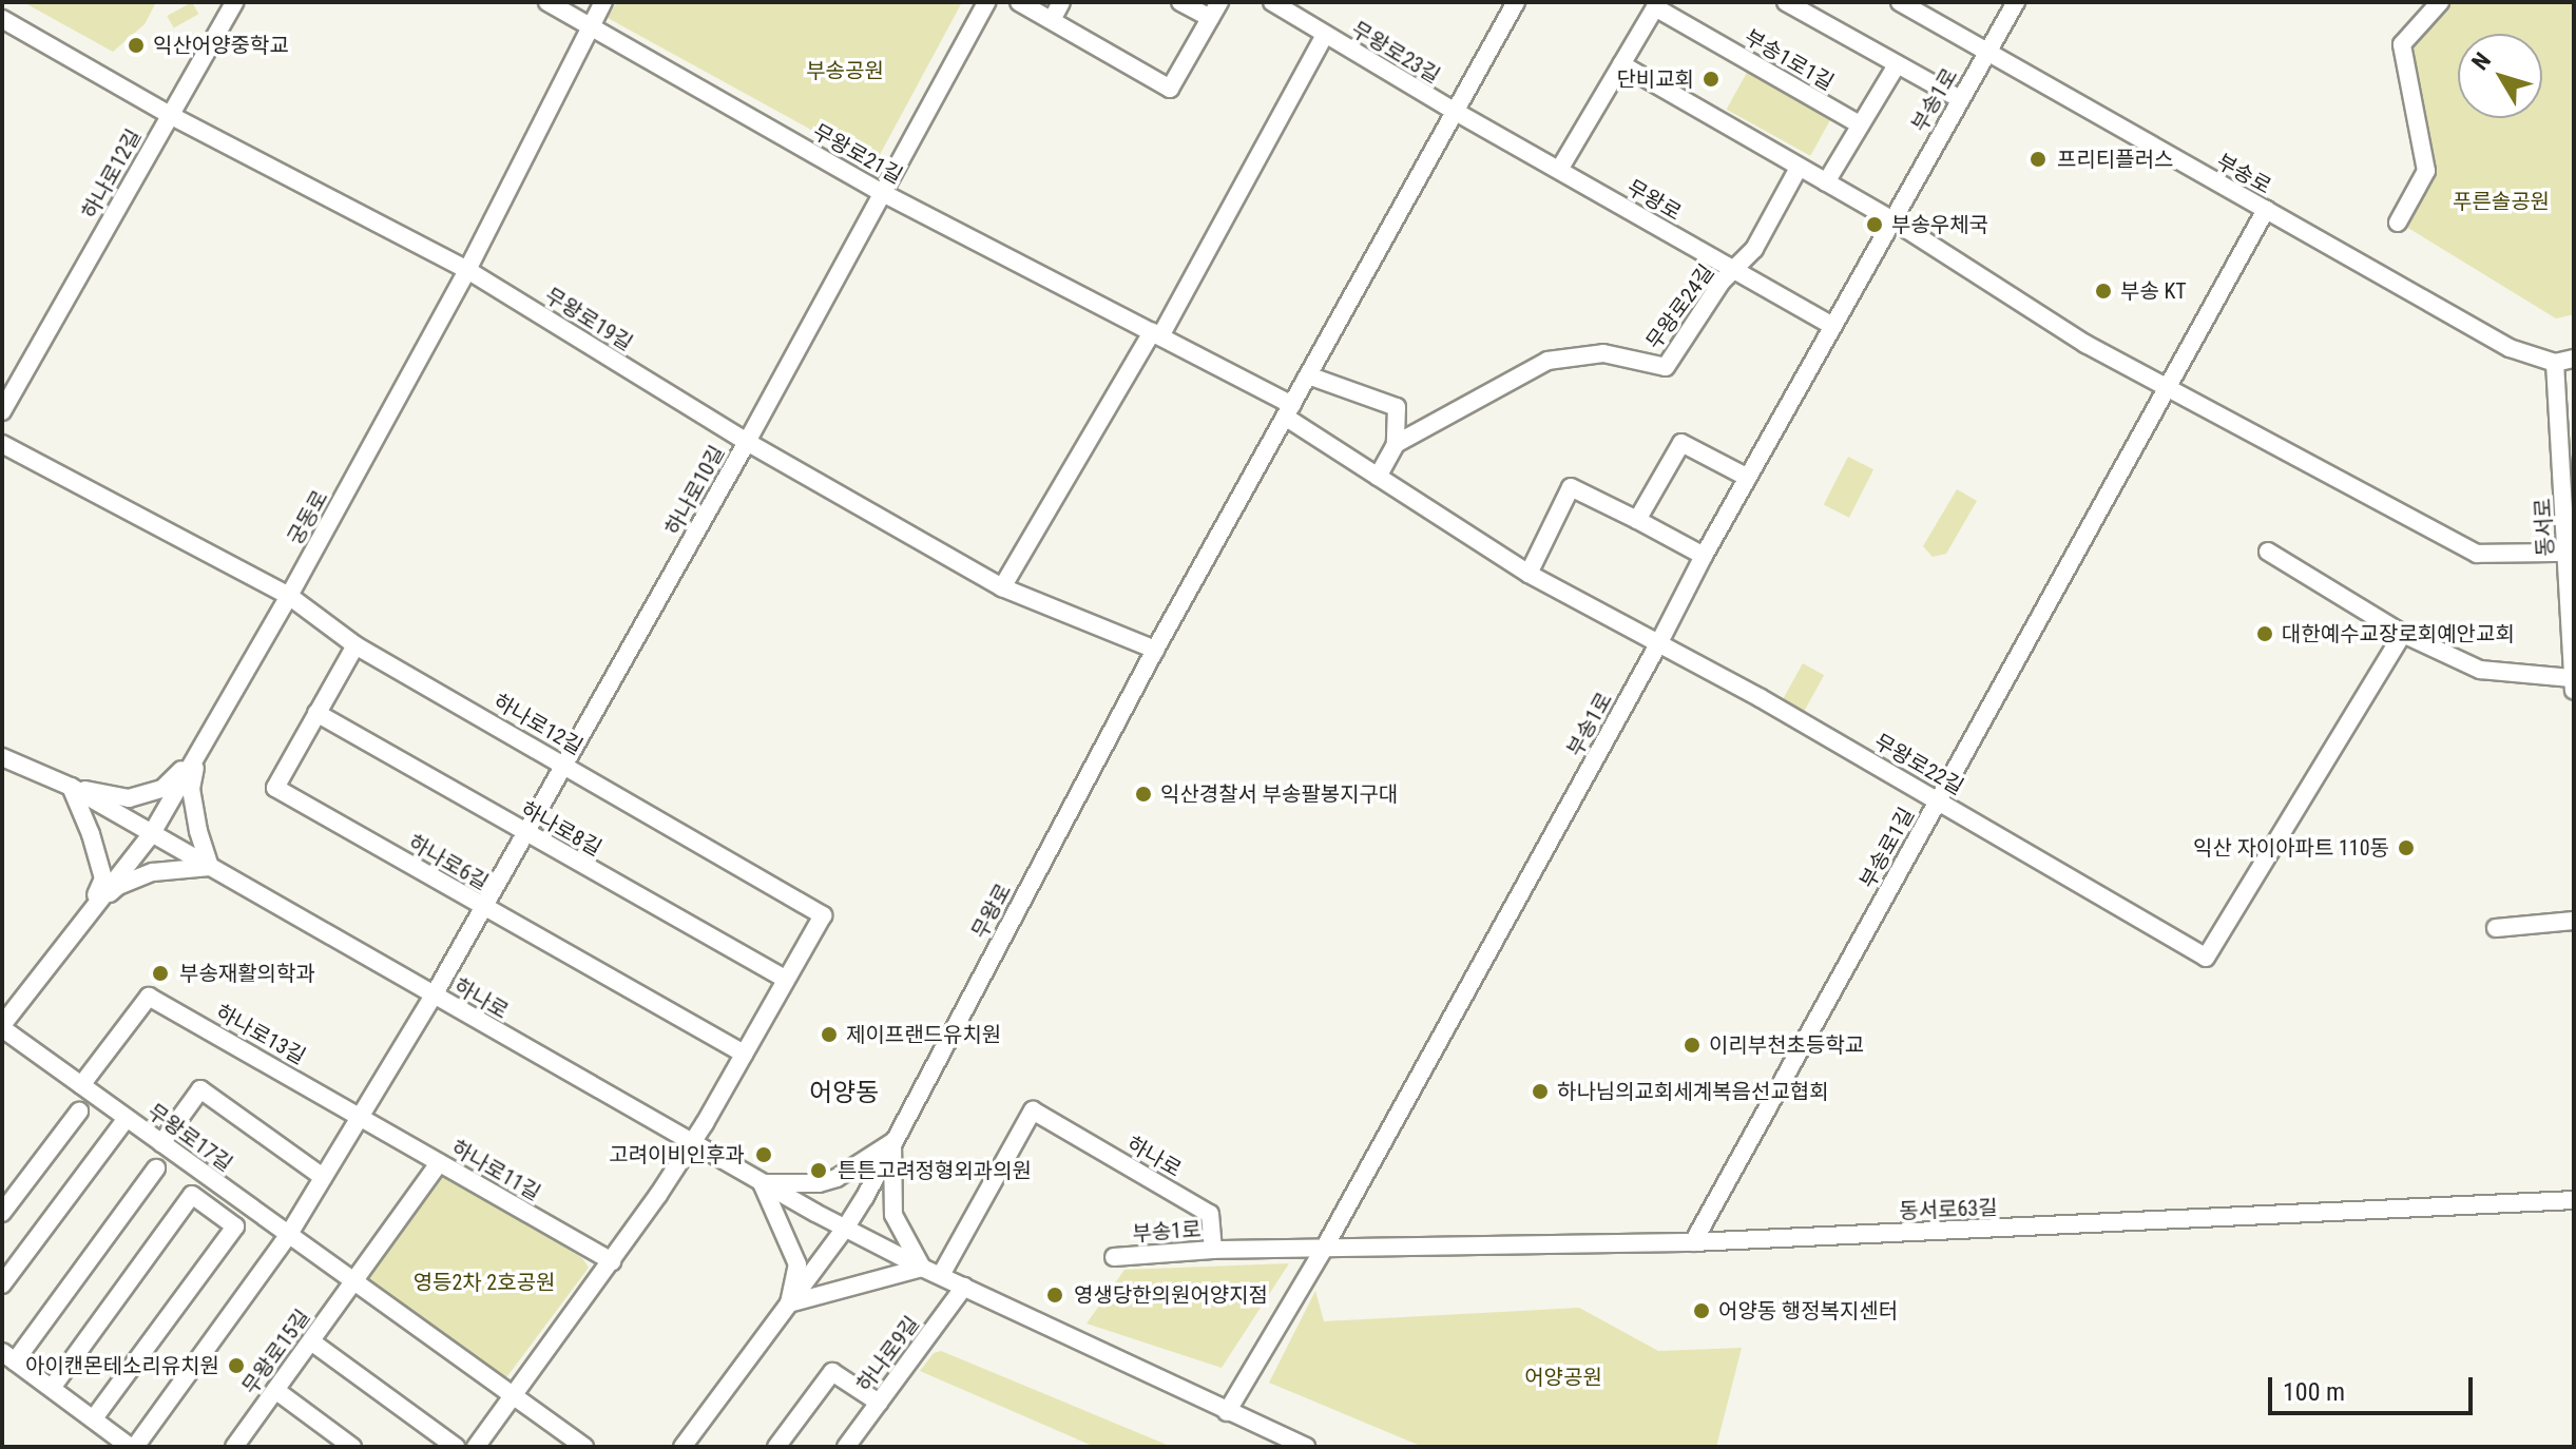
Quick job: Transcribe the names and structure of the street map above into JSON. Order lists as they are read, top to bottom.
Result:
{
  "streets": {
    "street": [
      "무왕로23길",
      "부송1로1길",
      "부송1로",
      "무왕로21길",
      "하나로12길",
      "부송로",
      "무왕로",
      "무왕로24길",
      "무왕로19길",
      "하나로10길",
      "궁동로",
      "동서로",
      "무왕로22길",
      "하나로8길",
      "부송로1길",
      "하나로6길",
      "하나로",
      "하나로13길",
      "무왕로17길",
      "하나로11길",
      "동서로63길",
      "무왕로15길",
      "하나로9길"
    ]
  },
  "crossings": [
    ["무왕로23길", "무왕로"],
    ["부송1로1길", "무왕로"],
    ["부송1로", "부송로"],
    ["부송1로", "무왕로"],
    ["부송1로", "무왕로22길"],
    ["부송1로", "하나로"],
    ["부송1로", "동서로63길"],
    ["무왕로21길", "무왕로"],
    ["무왕로21길", "하나로10길"],
    ["무왕로21길", "궁동로"],
    ["무왕로21길", "무왕로22길"],
    ["하나로12길", "무왕로19길"],
    ["하나로12길", "하나로10길"],
    ["하나로12길", "궁동로"],
    ["하나로12길", "하나로8길"],
    ["하나로12길", "하나로6길"],
    ["하나로12길", "하나로"],
    ["부송로", "동서로"],
    ["부송로", "부송로1길"],
    ["무왕로", "무왕로24길"],
    ["무왕로", "무왕로19길"],
    ["무왕로", "무왕로22길"],
    ["무왕로", "하나로"],
    ["무왕로19길", "하나로10길"],
    ["무왕로19길", "궁동로"],
    ["하나로10길", "하나로8길"],
    ["하나로10길", "하나로6길"],
    ["하나로10길", "하나로"],
    ["궁동로", "하나로"],
    ["궁동로", "무왕로17길"],
    ["무왕로22길", "부송로1길"],
    ["하나로8길", "하나로6길"],
    ["부송로1길", "동서로63길"],
    ["하나로", "하나로9길"],
    ["하나로13길", "무왕로17길"],
    ["하나로13길", "하나로11길"],
    ["무왕로17길", "무왕로15길"]
  ],
  "districts": ["어양동"],
  "parks": [
    "부송공원",
    "푸른솔공원",
    "영등2차 2호공원",
    "어양공원"
  ],
  "places": [
    "익산어양중학교",
    "단비교회",
    "프리티플러스",
    "부송우체국",
    "부송 KT",
    "대한예수교장로회예안교회",
    "익산경찰서 부송팔봉지구대",
    "익산 자이아파트 110동",
    "부송재활의학과",
    "제이프랜드유치원",
    "이리부천초등학교",
    "하나님의교회세계복음선교협회",
    "고려이비인후과",
    "튼튼고려정형외과의원",
    "영생당한의원어양지점",
    "어양동 행정복지센터",
    "아이캔몬테소리유치원"
  ],
  "scale_bar": "100 m",
  "north": "top left"
}
